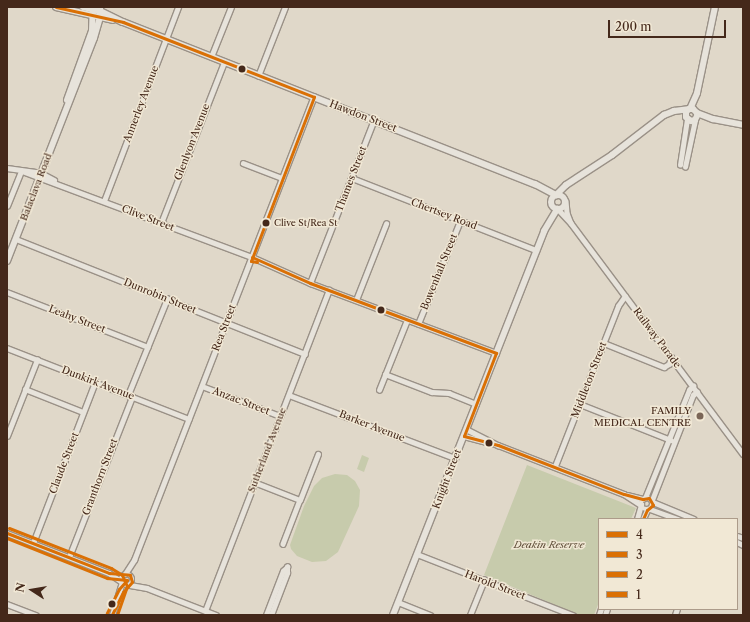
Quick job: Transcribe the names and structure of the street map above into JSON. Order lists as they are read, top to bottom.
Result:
{
  "streets": {
    "street": [
      "Annerley Avenue",
      "Hawdon Street",
      "Glenlyon Avenue",
      "Thames Street",
      "Balaclava Road",
      "Chertsey Road",
      "Clive Street",
      "Bowenhall Street",
      "Dunrobin Street",
      "Leahy Street",
      "Rea Street",
      "Railway Parade",
      "Middleton Street",
      "Dunkirk Avenue",
      "Anzac Street",
      "Barker Avenue",
      "Sutherland Avenue",
      "Claude Street",
      "Granthorn Street",
      "Knight Street",
      "Harold Street"
    ]
  },
  "crossings": [
    ["Annerley Avenue", "Hawdon Street"],
    ["Annerley Avenue", "Clive Street"],
    ["Hawdon Street", "Glenlyon Avenue"],
    ["Hawdon Street", "Thames Street"],
    ["Hawdon Street", "Balaclava Road"],
    ["Hawdon Street", "Rea Street"],
    ["Hawdon Street", "Railway Parade"],
    ["Hawdon Street", "Knight Street"],
    ["Glenlyon Avenue", "Clive Street"],
    ["Thames Street", "Chertsey Road"],
    ["Thames Street", "Clive Street"],
    ["Balaclava Road", "Clive Street"],
    ["Balaclava Road", "Dunrobin Street"],
    ["Chertsey Road", "Bowenhall Street"],
    ["Chertsey Road", "Knight Street"],
    ["Clive Street", "Bowenhall Street"],
    ["Clive Street", "Rea Street"],
    ["Clive Street", "Sutherland Avenue"],
    ["Clive Street", "Knight Street"],
    ["Dunrobin Street", "Rea Street"],
    ["Dunrobin Street", "Sutherland Avenue"],
    ["Dunrobin Street", "Granthorn Street"],
    ["Leahy Street", "Granthorn Street"],
    ["Rea Street", "Dunkirk Avenue"],
    ["Rea Street", "Anzac Street"],
    ["Railway Parade", "Middleton Street"],
    ["Railway Parade", "Knight Street"],
    ["Dunkirk Avenue", "Claude Street"],
    ["Dunkirk Avenue", "Granthorn Street"],
    ["Anzac Street", "Sutherland Avenue"],
    ["Barker Avenue", "Sutherland Avenue"],
    ["Barker Avenue", "Knight Street"],
    ["Knight Street", "Harold Street"]
  ],
  "parks": ["Deakin Reserve"],
  "places": ["Clive St/Rea St", "FAMILY MEDICAL CENTRE"],
  "lines": [
    "transit line 4",
    "transit line 1",
    "transit line 3",
    "transit line 2"
  ],
  "legend": [
    "4",
    "3",
    "2",
    "1"
  ],
  "scale_bar": "200 m",
  "north": "left"
}
